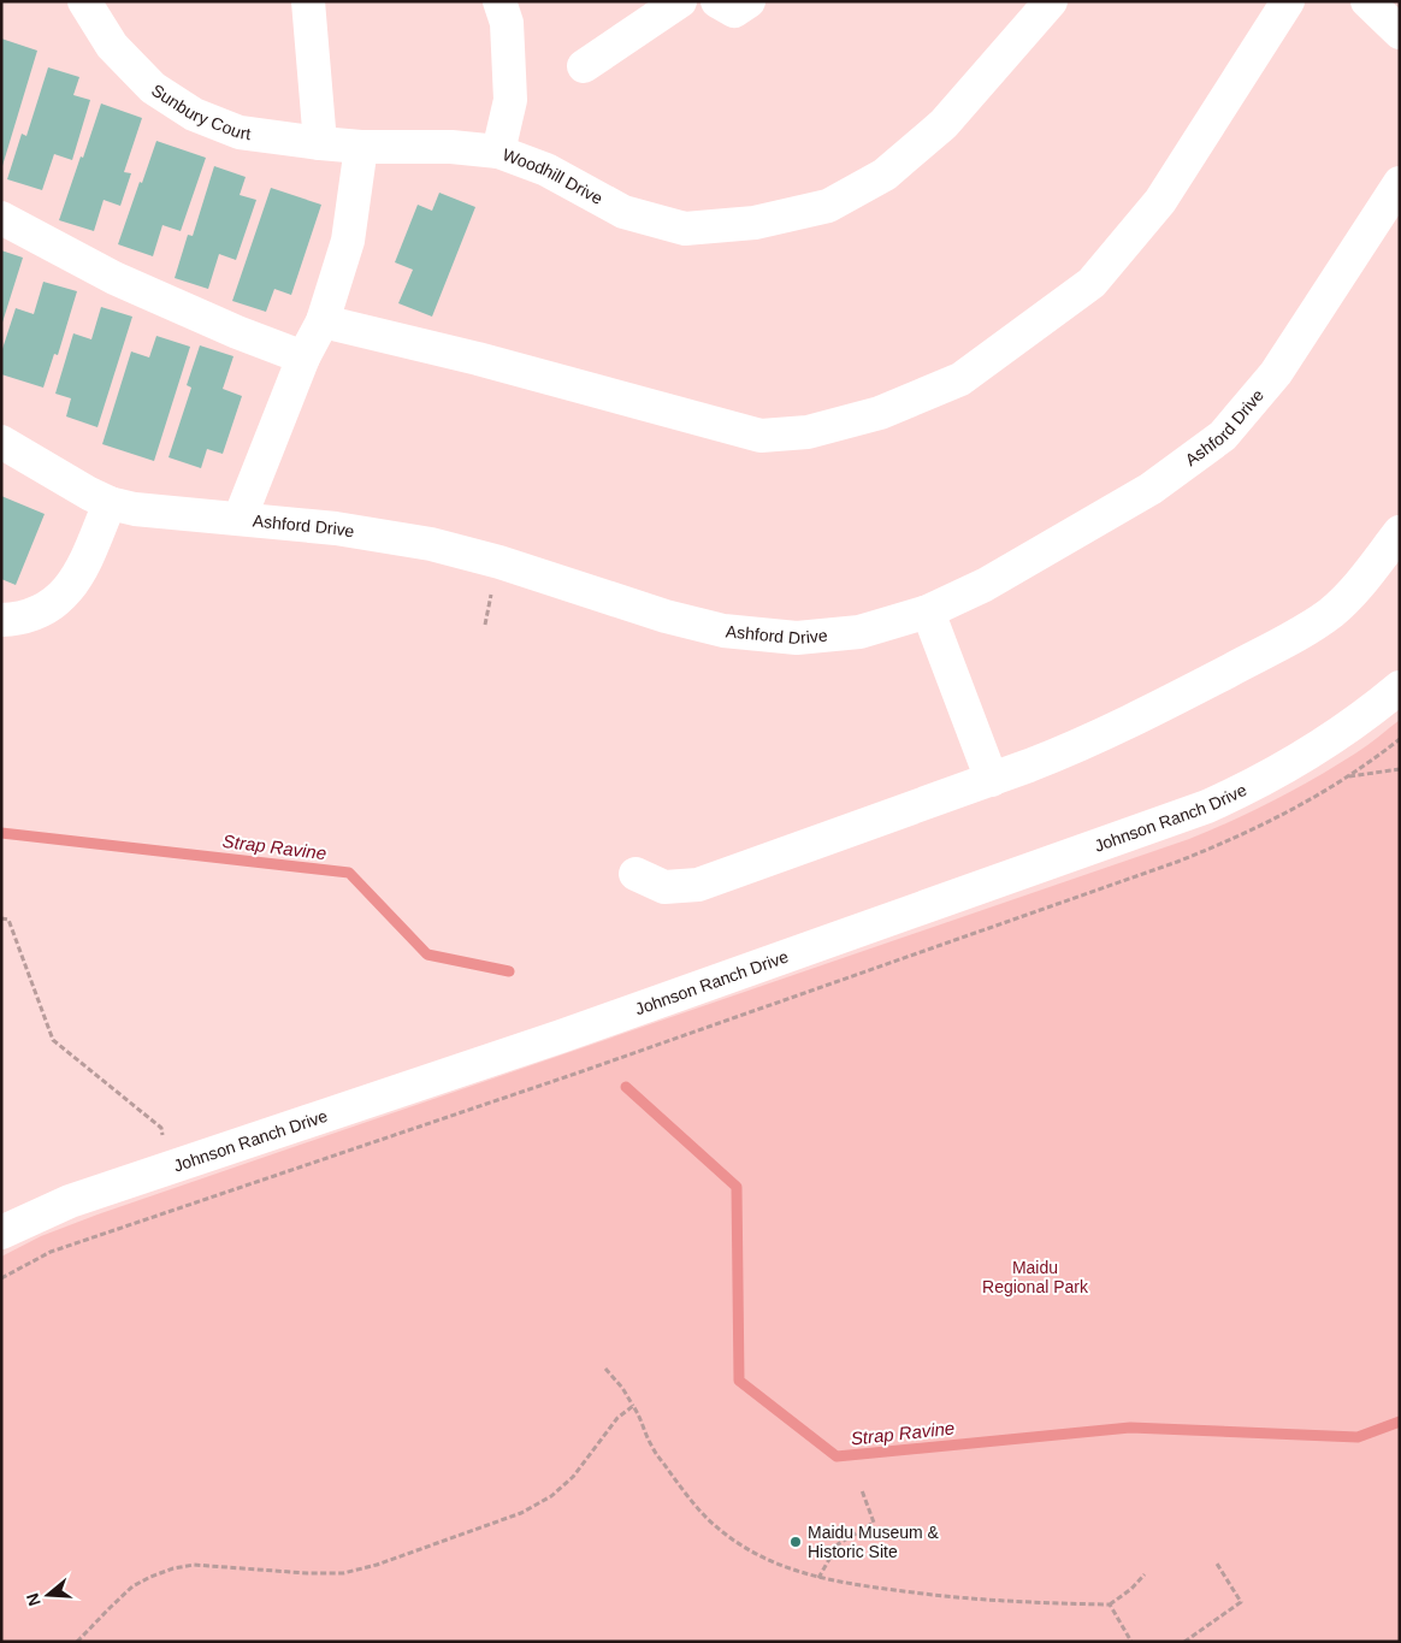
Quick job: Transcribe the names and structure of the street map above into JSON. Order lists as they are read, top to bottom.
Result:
{
  "streets": {
    "street": [
      "Sunbury Court",
      "Woodhill Drive",
      "Ashford Drive",
      "Johnson Ranch Drive"
    ]
  },
  "crossings": [
    ["Sunbury Court", "Woodhill Drive"]
  ],
  "water": ["Strap Ravine"],
  "parks": ["Maidu Regional Park"],
  "places": ["Maidu Museum & Historic Site"],
  "north": "left"
}
